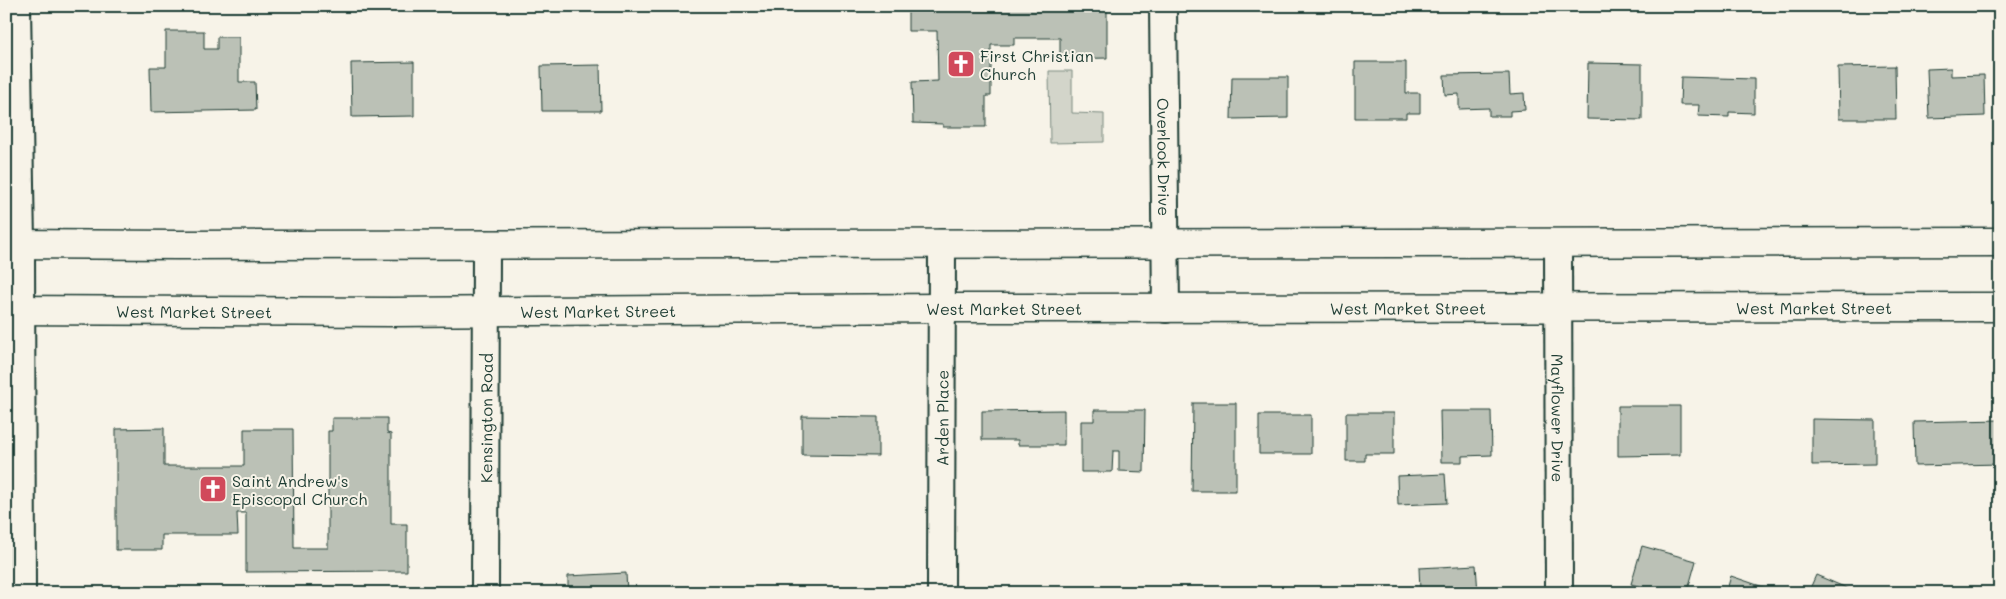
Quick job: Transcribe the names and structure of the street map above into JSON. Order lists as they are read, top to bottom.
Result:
{
  "streets": {
    "main road": ["West Market Street"],
    "street": [
      "Overlook Drive",
      "Arden Place",
      "Mayflower Drive",
      "Kensington Road"
    ]
  },
  "crossings": [
    ["Overlook Drive", "West Market Street"],
    ["West Market Street", "Arden Place"],
    ["West Market Street", "Mayflower Drive"],
    ["West Market Street", "Kensington Road"]
  ],
  "places": {
    "church": ["First Christian Church", "Saint Andrew's Episcopal Church"]
  }
}
